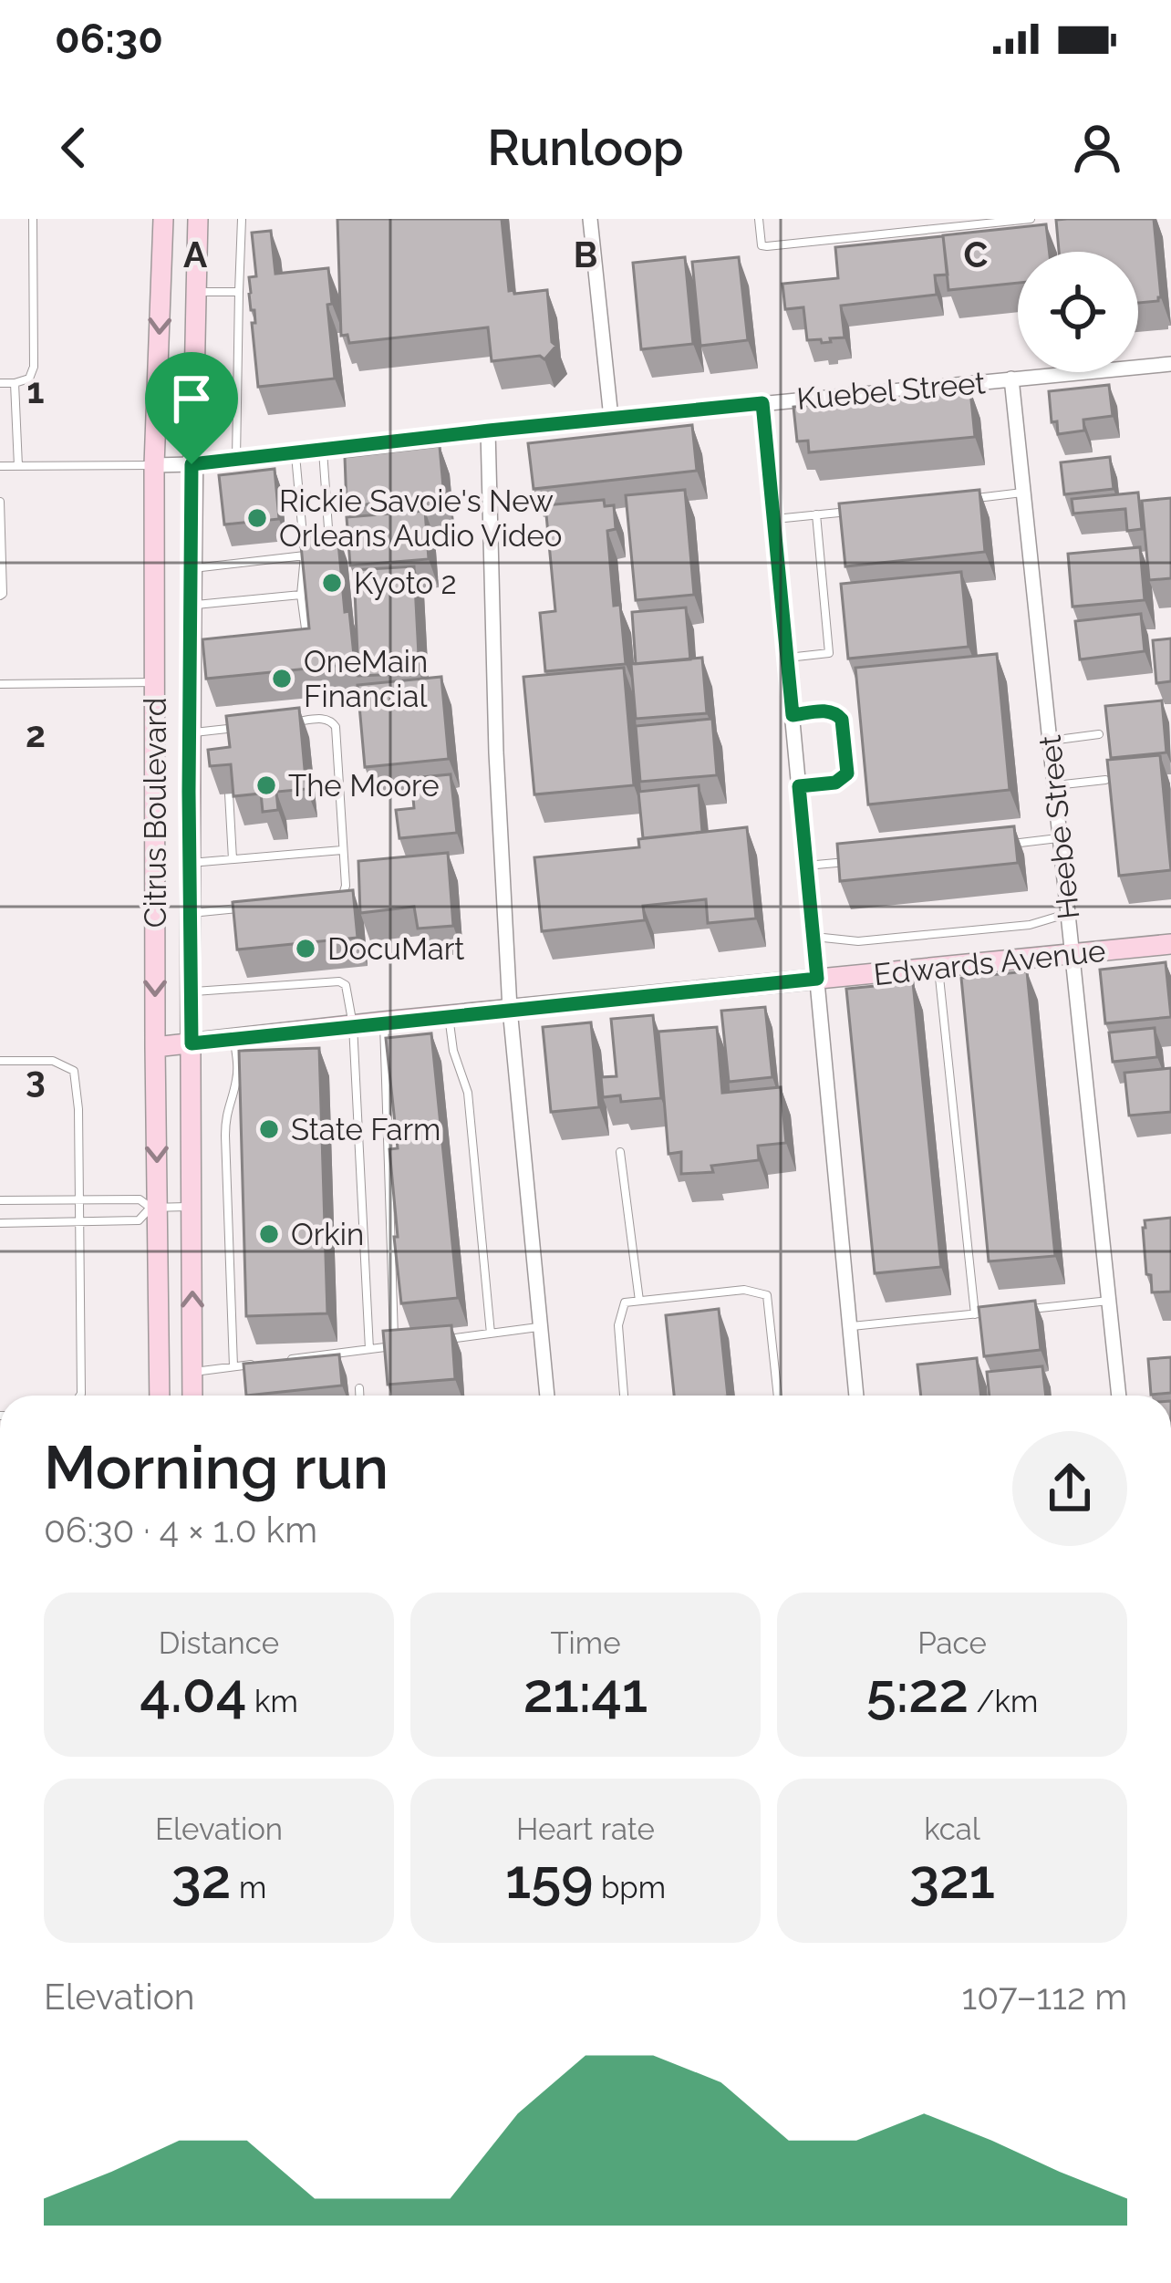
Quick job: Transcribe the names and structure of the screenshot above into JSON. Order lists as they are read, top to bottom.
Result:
{
  "streets": {
    "street": [
      "Kuebel Street",
      "Citrus Boulevard",
      "Heebe Street",
      "Edwards Avenue"
    ]
  },
  "crossings": [
    ["Kuebel Street", "Citrus Boulevard"],
    ["Kuebel Street", "Heebe Street"],
    ["Citrus Boulevard", "Edwards Avenue"],
    ["Heebe Street", "Edwards Avenue"]
  ],
  "places": [
    "Rickie Savoie's New Orleans Audio Video",
    "Kyoto 2",
    "OneMain Financial",
    "The Moore",
    "DocuMart",
    "State Farm",
    "Orkin"
  ],
  "page": {
    "status": "06:30",
    "header": "Runloop",
    "heading": ["Morning run", "06:30 · 4 × 1.0 km"],
    "stats": [
      ["Distance", "4.04 km"],
      ["Time", "21:41"],
      ["Pace", "5:22 /km"],
      ["Elevation", "32 m"],
      ["Heart rate", "159 bpm"],
      ["kcal", "321"]
    ],
    "chart": ["Elevation", "107–112 m"]
  },
  "grid": {
    "columns": ["A", "B", "C"],
    "rows": ["1", "2", "3"]
  }
}
